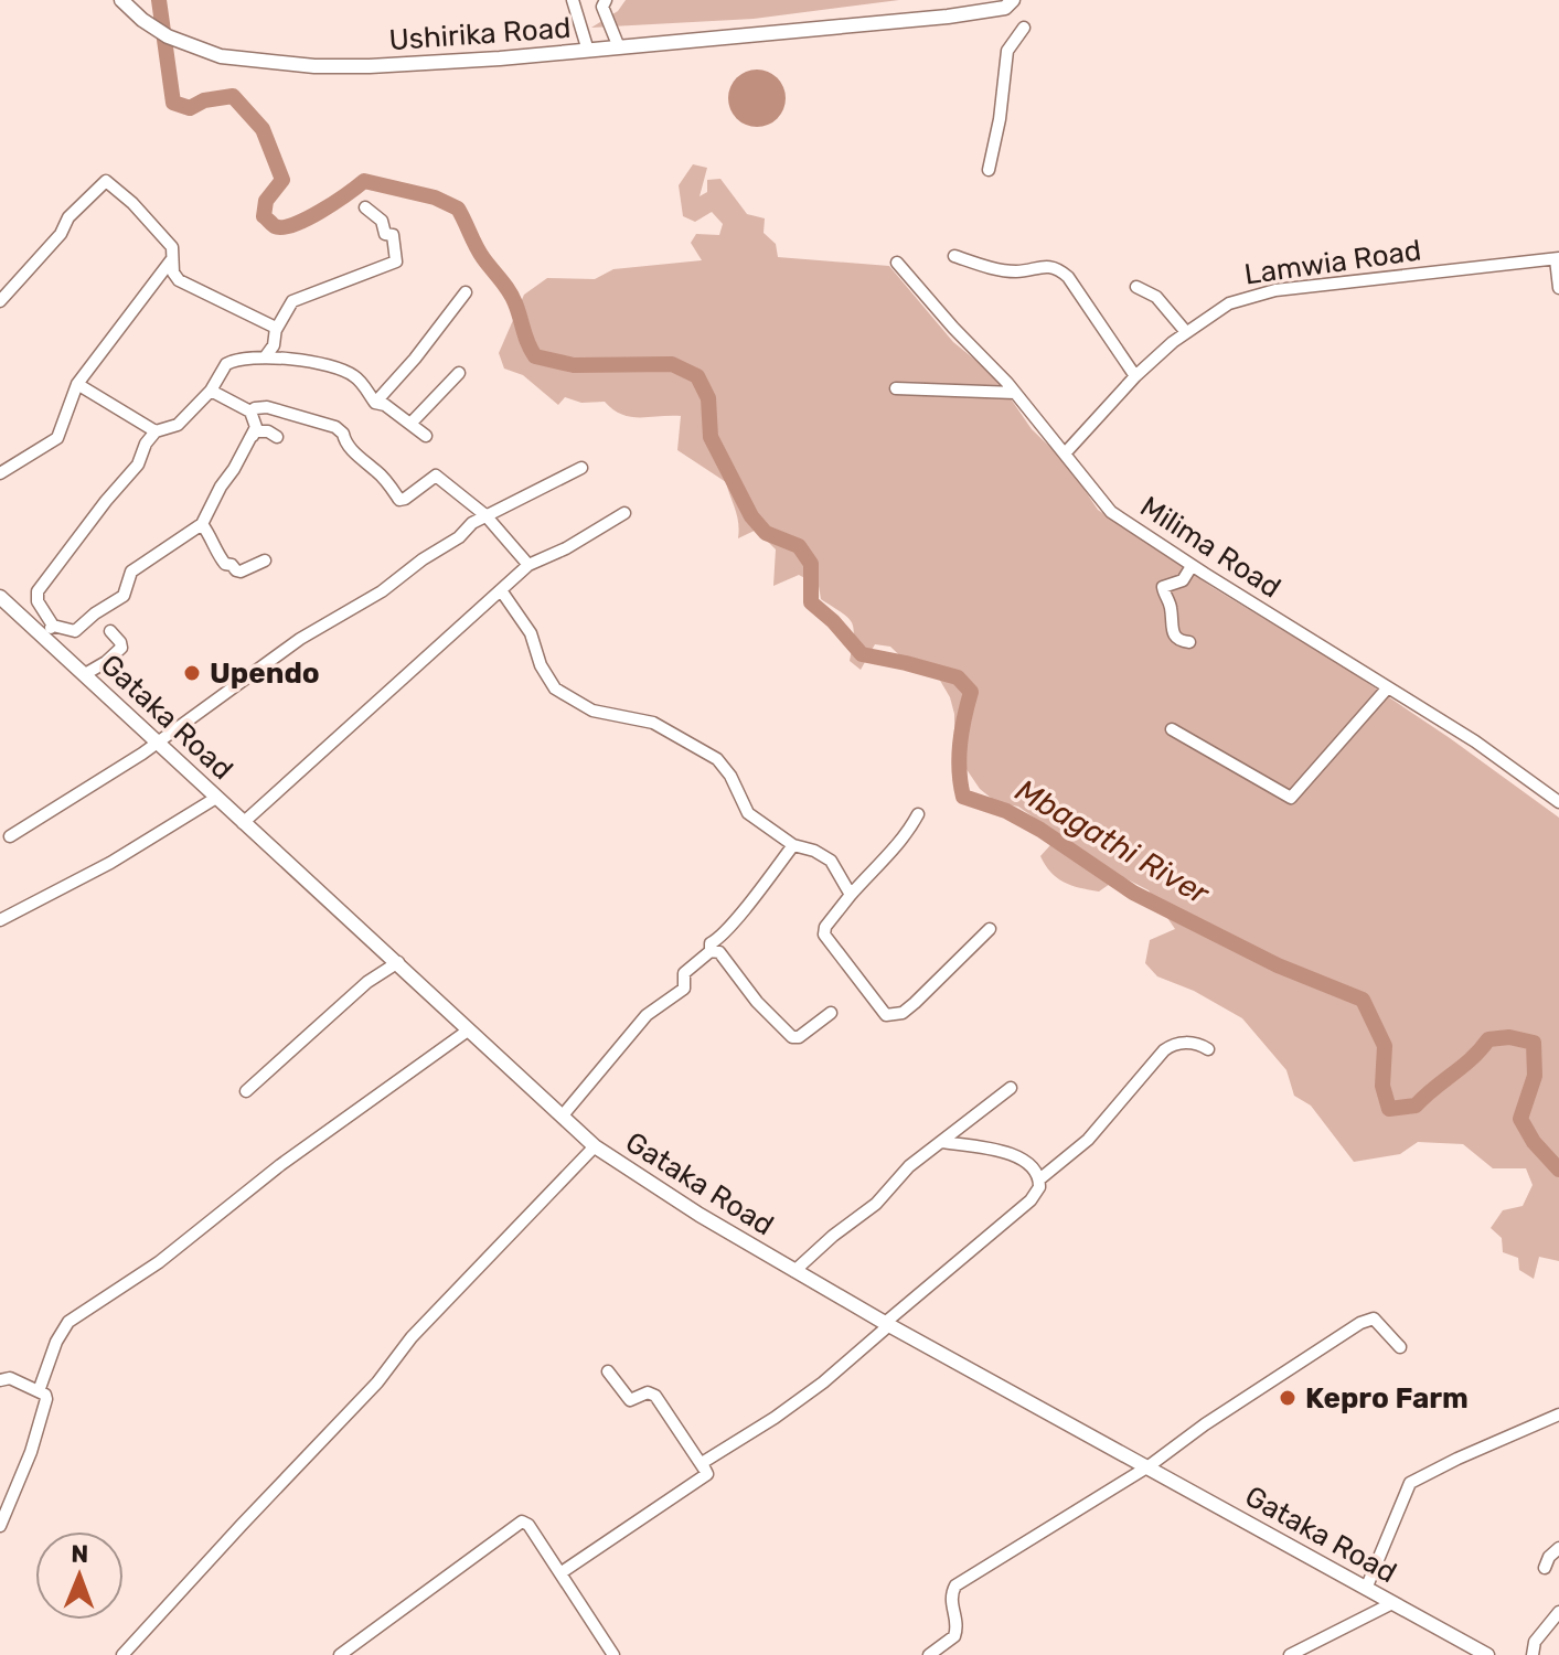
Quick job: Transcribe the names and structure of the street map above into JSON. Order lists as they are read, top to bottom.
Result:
{
  "streets": {
    "street": [
      "Ushirika Road",
      "Lamwia Road",
      "Milima Road",
      "Gataka Road"
    ]
  },
  "crossings": [
    ["Lamwia Road", "Milima Road"]
  ],
  "water": ["Mbagathi River"],
  "places": ["Upendo", "Kepro Farm"],
  "north": "top"
}
